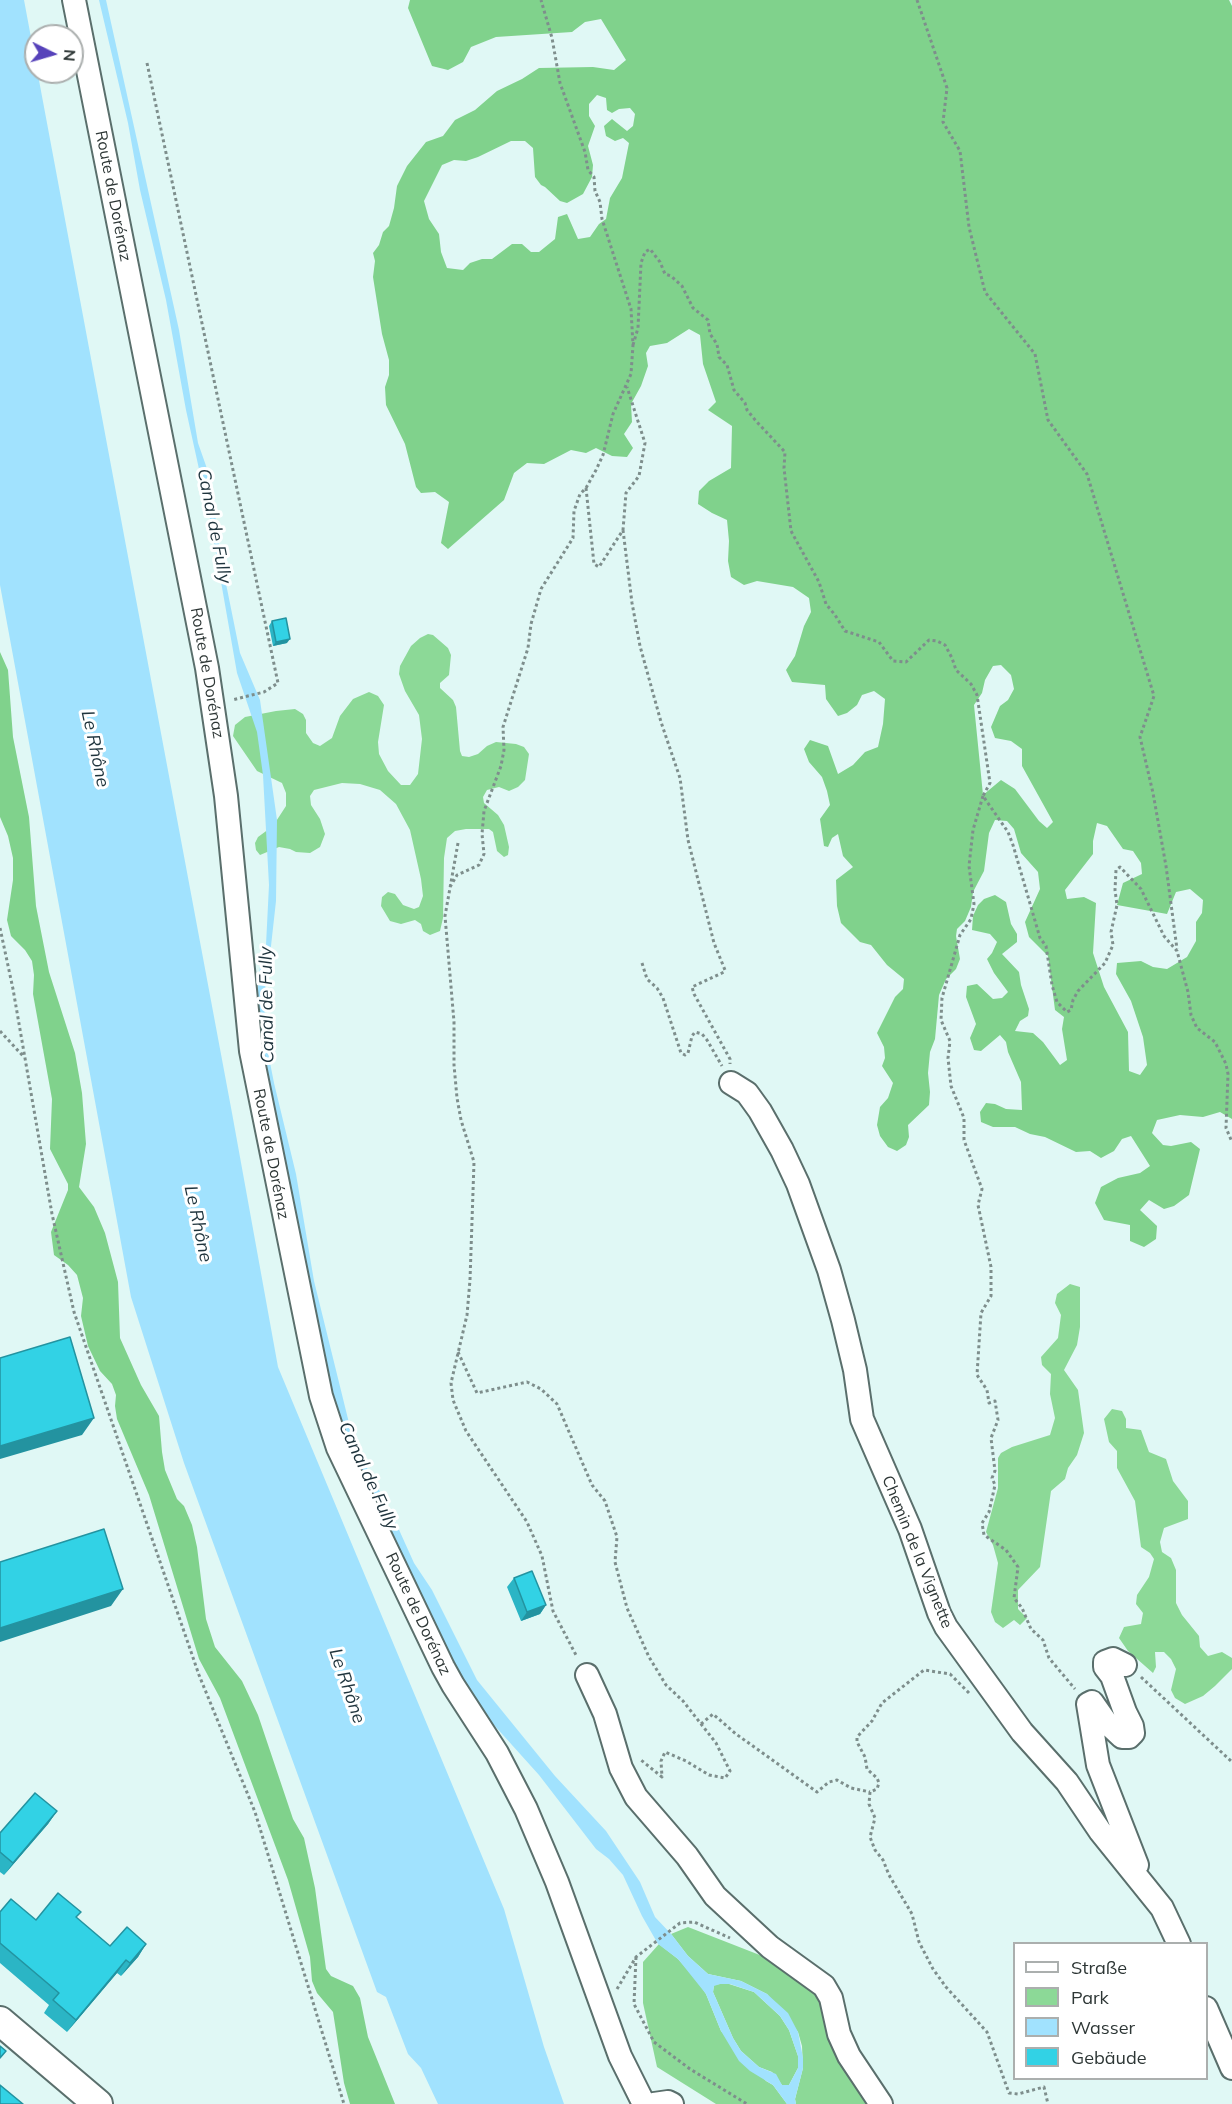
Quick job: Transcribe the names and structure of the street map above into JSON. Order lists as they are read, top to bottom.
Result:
{
  "streets": {
    "street": ["Route de Dorénaz", "Chemin de la Vignette"]
  },
  "water": ["Canal de Fully", "Le Rhône"],
  "legend": [
    "Straße",
    "Park",
    "Wasser",
    "Gebäude"
  ],
  "north": "right"
}
